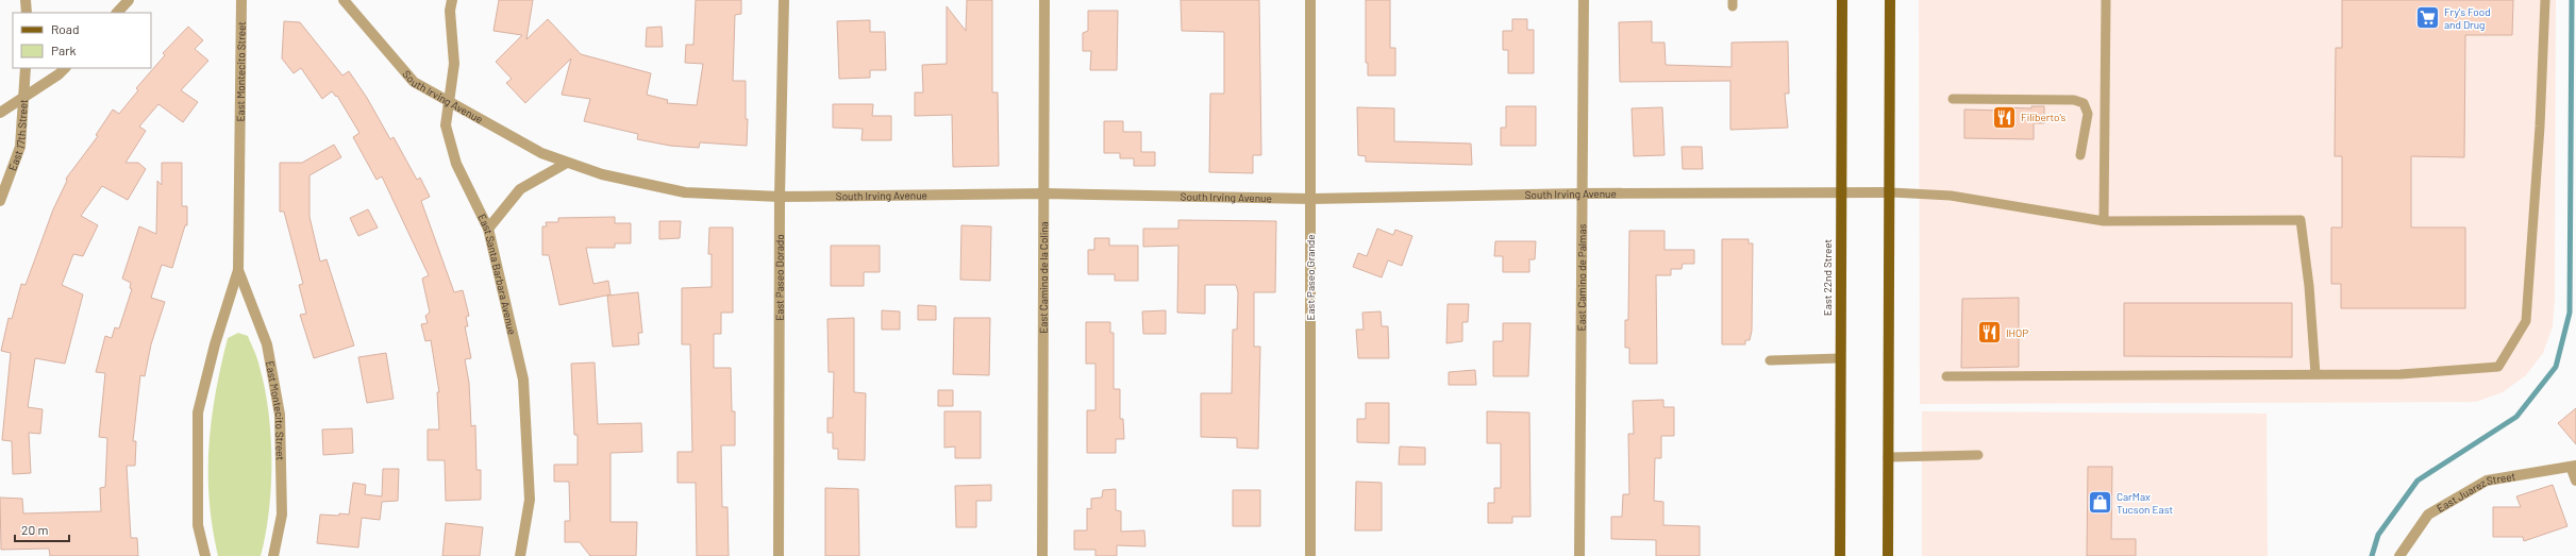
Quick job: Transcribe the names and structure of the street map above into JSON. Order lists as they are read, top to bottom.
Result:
{
  "streets": {
    "main road": ["East 22nd Street"],
    "street": [
      "East Montecito Street",
      "South Irving Avenue",
      "East 17th Street",
      "East Santa Barbara Avenue",
      "East Paseo Dorado",
      "East Paseo Grande",
      "East Camino de la Colina",
      "East Camino de Palmas",
      "East Juarez Street"
    ]
  },
  "crossings": [
    ["South Irving Avenue", "East Santa Barbara Avenue"],
    ["South Irving Avenue", "East Paseo Dorado"],
    ["South Irving Avenue", "East Paseo Grande"],
    ["South Irving Avenue", "East 22nd Street"],
    ["South Irving Avenue", "East Camino de la Colina"],
    ["South Irving Avenue", "East Camino de Palmas"]
  ],
  "places": {
    "supermarket": ["Fry's Food and Drug"],
    "restaurant": ["Filiberto's", "IHOP"],
    "shop": ["CarMax Tucson East"]
  },
  "legend": ["Road", "Park"],
  "scale_bar": "20 m"
}
